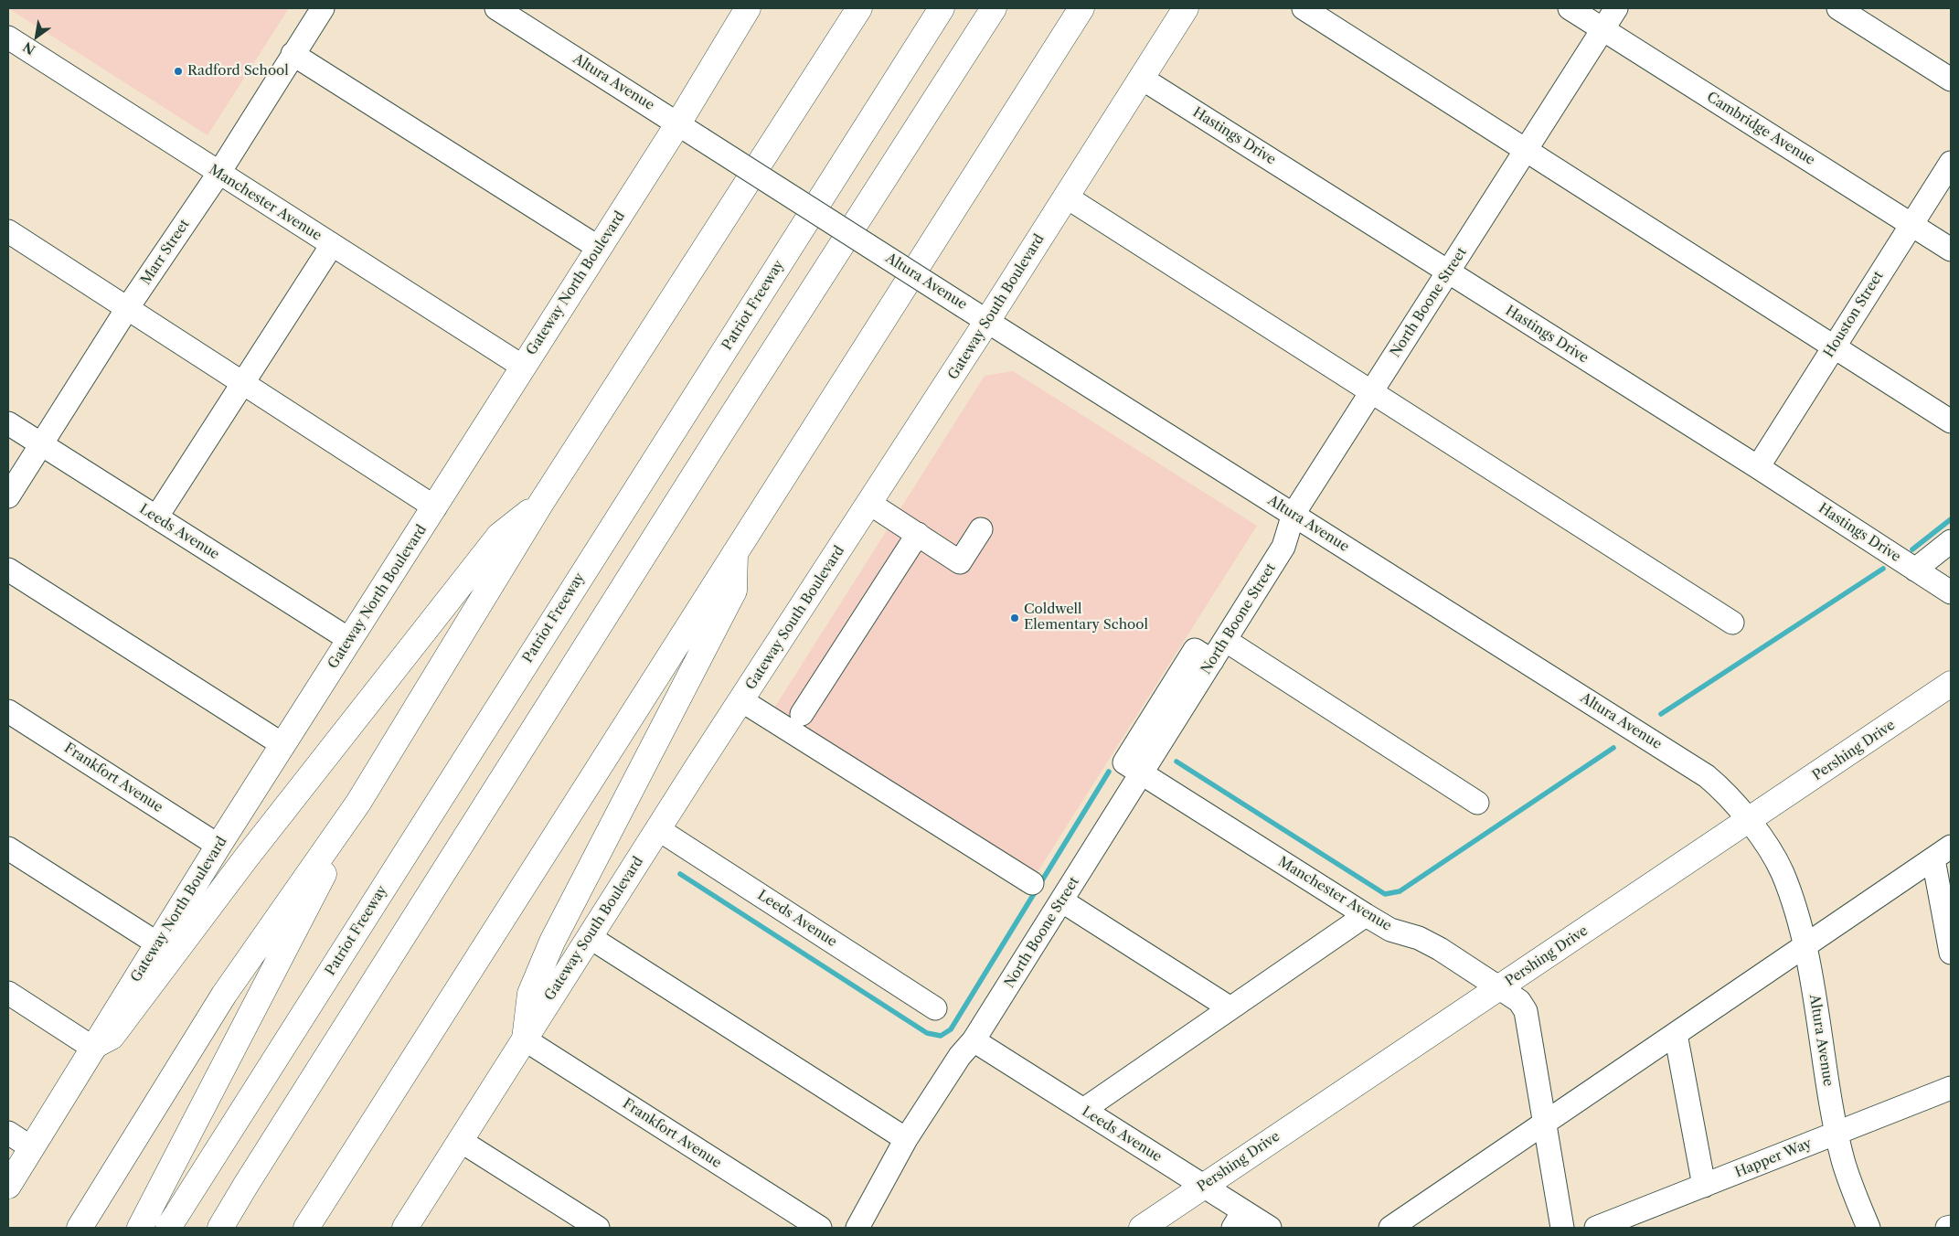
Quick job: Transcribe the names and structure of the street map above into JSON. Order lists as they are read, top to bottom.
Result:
{
  "streets": {
    "main road": [
      "Gateway North Boulevard",
      "Patriot Freeway",
      "Gateway South Boulevard",
      "Pershing Drive"
    ],
    "street": [
      "Altura Avenue",
      "Cambridge Avenue",
      "Hastings Drive",
      "Manchester Avenue",
      "Marr Street",
      "North Boone Street",
      "Houston Street",
      "Leeds Avenue",
      "Frankfort Avenue",
      "Happer Way"
    ]
  },
  "crossings": [
    ["Altura Avenue", "Gateway North Boulevard"],
    ["Altura Avenue", "North Boone Street"],
    ["Altura Avenue", "Gateway South Boulevard"],
    ["Altura Avenue", "Pershing Drive"],
    ["Altura Avenue", "Happer Way"],
    ["Cambridge Avenue", "North Boone Street"],
    ["Cambridge Avenue", "Houston Street"],
    ["Hastings Drive", "North Boone Street"],
    ["Hastings Drive", "Gateway South Boulevard"],
    ["Hastings Drive", "Houston Street"],
    ["Manchester Avenue", "Marr Street"],
    ["Manchester Avenue", "Gateway North Boulevard"],
    ["Manchester Avenue", "North Boone Street"],
    ["Manchester Avenue", "Pershing Drive"],
    ["Marr Street", "Leeds Avenue"],
    ["Gateway North Boulevard", "Leeds Avenue"],
    ["Gateway North Boulevard", "Frankfort Avenue"],
    ["North Boone Street", "Leeds Avenue"],
    ["Gateway South Boulevard", "Leeds Avenue"],
    ["Gateway South Boulevard", "Frankfort Avenue"],
    ["Leeds Avenue", "Pershing Drive"]
  ],
  "places": ["Radford School", "Coldwell Elementary School"],
  "north": "bottom left"
}
